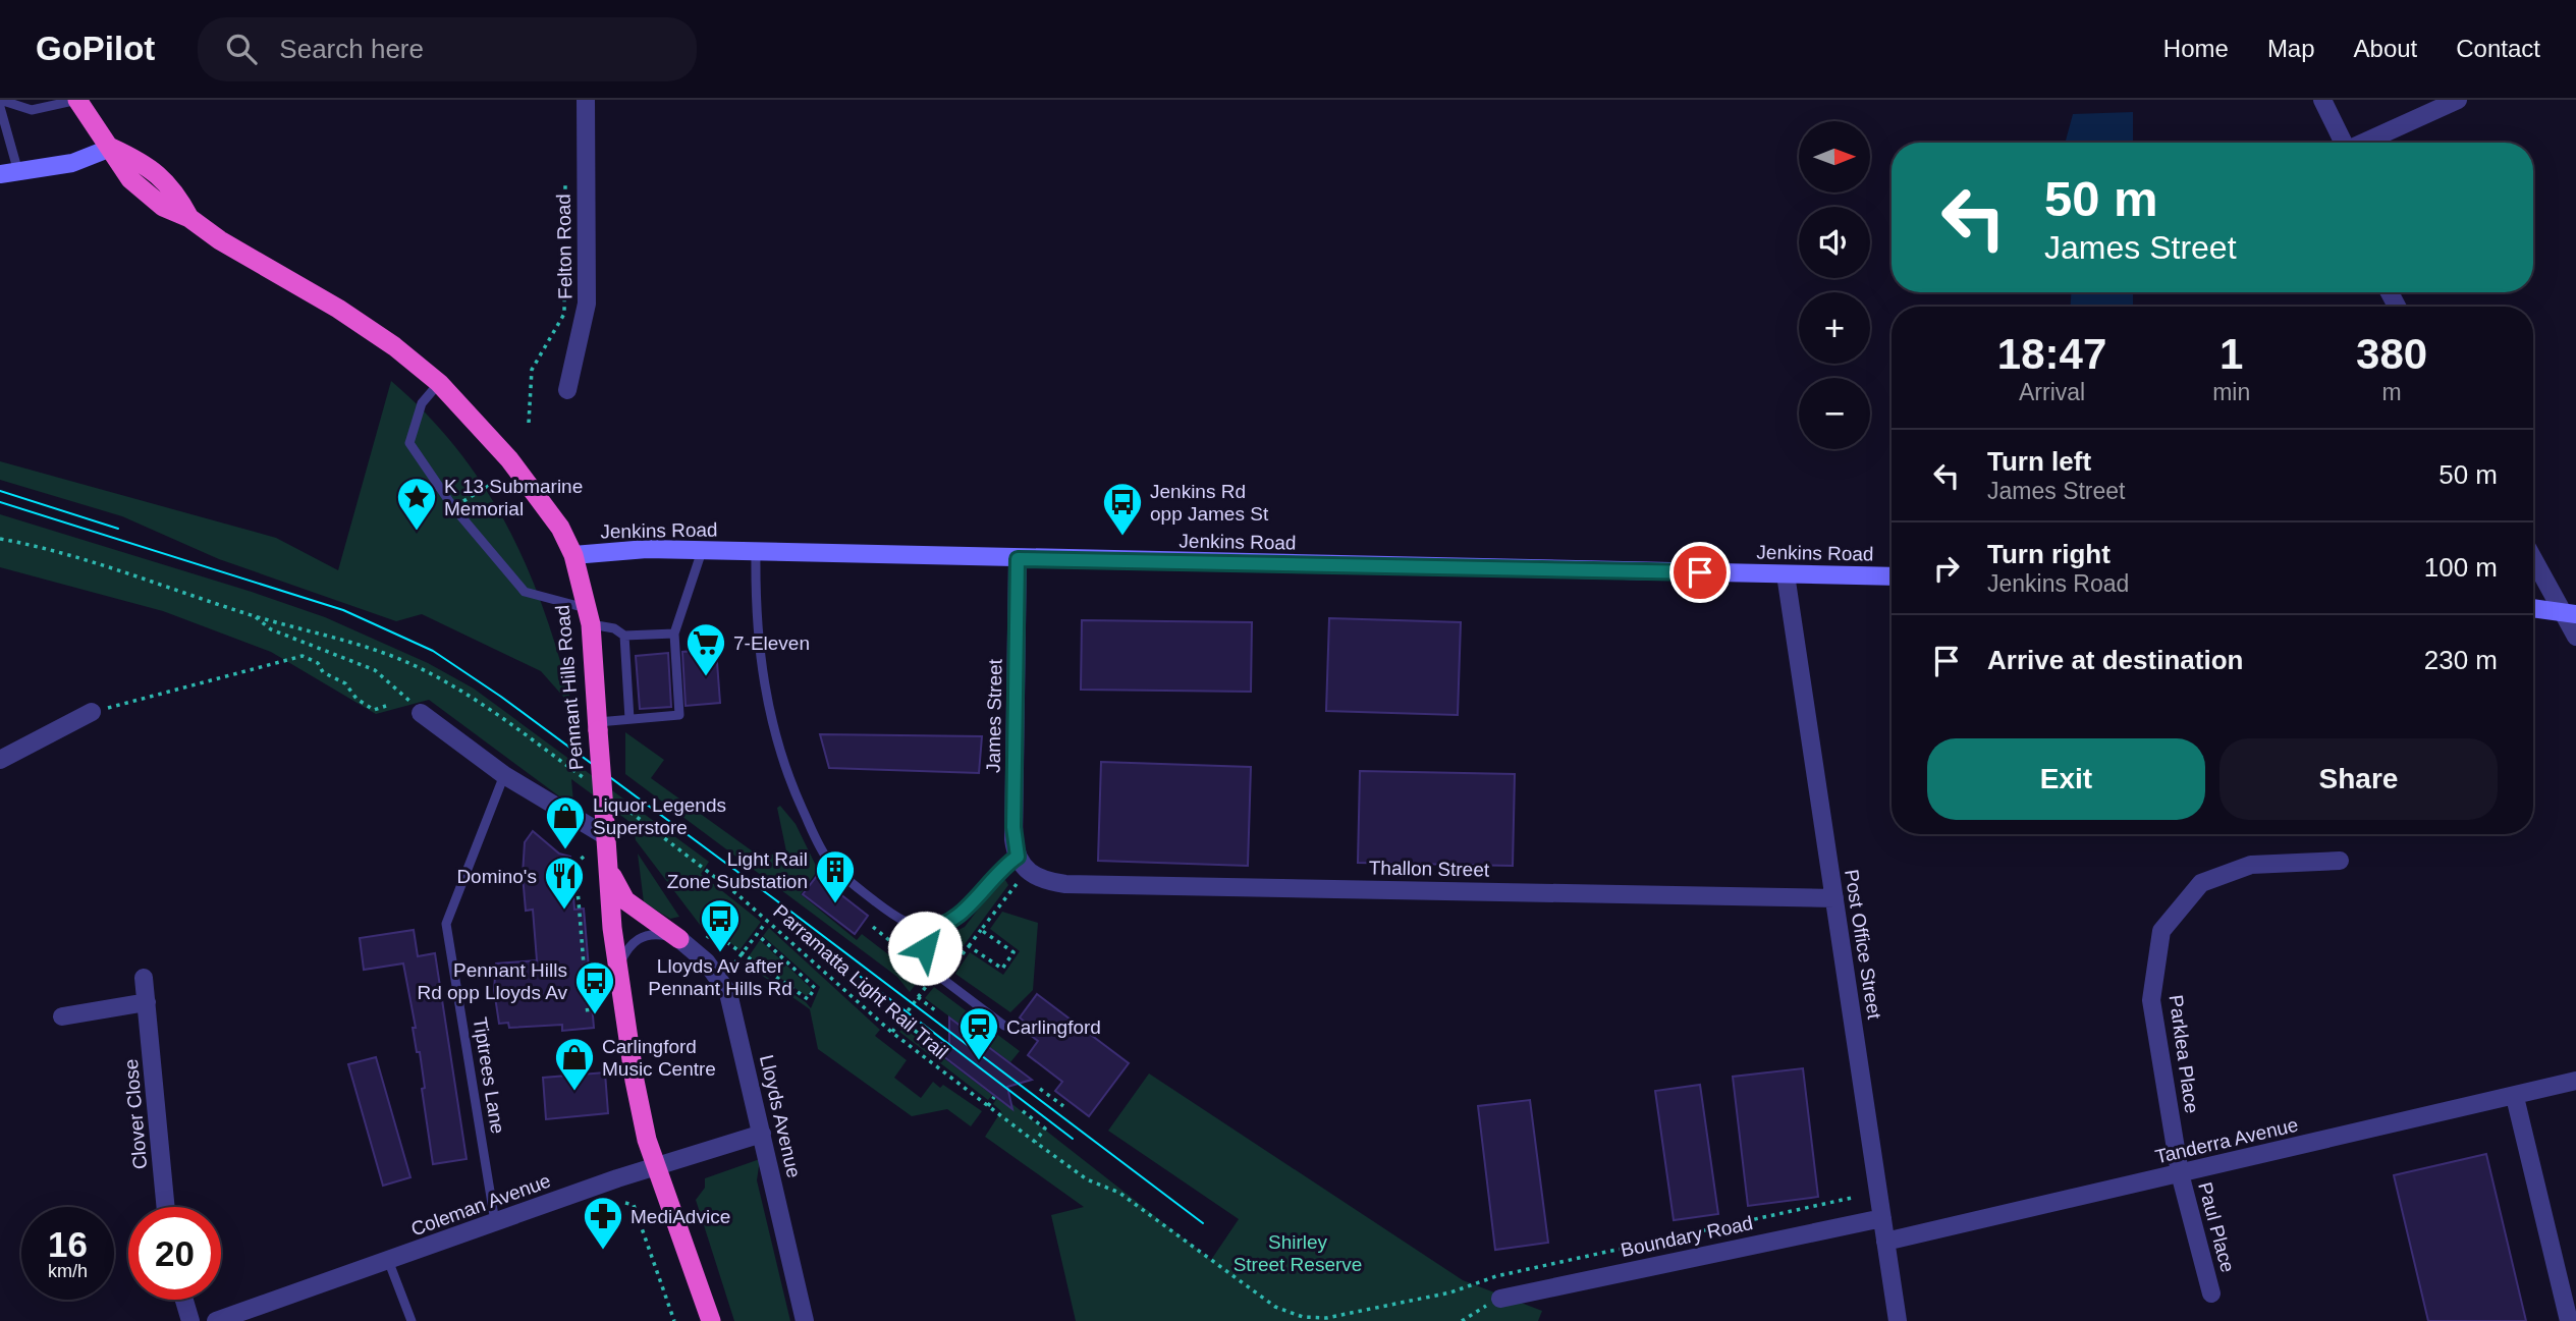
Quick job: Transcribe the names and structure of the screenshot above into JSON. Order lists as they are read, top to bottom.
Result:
{
  "streets": {
    "highway": ["Pennant Hills Road"],
    "main road": ["Jenkins Road"],
    "street": [
      "Felton Road",
      "James Street",
      "Thallon Street",
      "Post Office Street",
      "Parklea Place",
      "Clover Close",
      "Lloyds Avenue",
      "Tanderra Avenue",
      "Coleman Avenue",
      "Paul Place",
      "Boundary Road"
    ],
    "lane": ["Tiptrees Lane"],
    "path": ["Parramatta Light Rail Trail"]
  },
  "crossings": [
    ["Jenkins Road", "Pennant Hills Road"],
    ["Jenkins Road", "James Street"],
    ["Jenkins Road", "Post Office Street"],
    ["Pennant Hills Road", "Parramatta Light Rail Trail"],
    ["Pennant Hills Road", "Coleman Avenue"],
    ["James Street", "Thallon Street"],
    ["Thallon Street", "Post Office Street"],
    ["Post Office Street", "Tanderra Avenue"],
    ["Post Office Street", "Boundary Road"],
    ["Parklea Place", "Tanderra Avenue"],
    ["Parklea Place", "Paul Place"],
    ["Tiptrees Lane", "Coleman Avenue"],
    ["Lloyds Avenue", "Coleman Avenue"],
    ["Tanderra Avenue", "Paul Place"]
  ],
  "parks": ["Shirley Street Reserve"],
  "places": {
    "place": ["K 13 Submarine Memorial"],
    "bus stop": ["Jenkins Rd opp James St", "Lloyds Av after Pennant Hills Rd", "Pennant Hills Rd opp Lloyds Av"],
    "supermarket": ["7-Eleven"],
    "shop": ["Liquor Legends Superstore", "Carlingford Music Centre"],
    "building": ["Light Rail Zone Substation"],
    "restaurant": ["Domino's"],
    "station": ["Carlingford"],
    "pharmacy": ["MediAdvice"]
  },
  "north": "right",
  "page": {
    "header": "GoPilot",
    "search": "Search here",
    "nav": [
      "Home",
      "Map",
      "About",
      "Contact"
    ],
    "map_buttons": ["+", "−"],
    "turn": ["50 m", "James Street"],
    "eta": [
      "18:47",
      "Arrival",
      "1",
      "min",
      "380",
      "m"
    ],
    "list": [
      {
        "name": "Turn left",
        "note": "James Street",
        "value": "50 m"
      },
      {
        "name": "Turn right",
        "note": "Jenkins Road",
        "value": "100 m"
      },
      {
        "name": "Arrive at destination",
        "value": "230 m"
      }
    ],
    "buttons": ["Exit", "Share"],
    "speed": "16 km/h",
    "limit": "20"
  }
}
